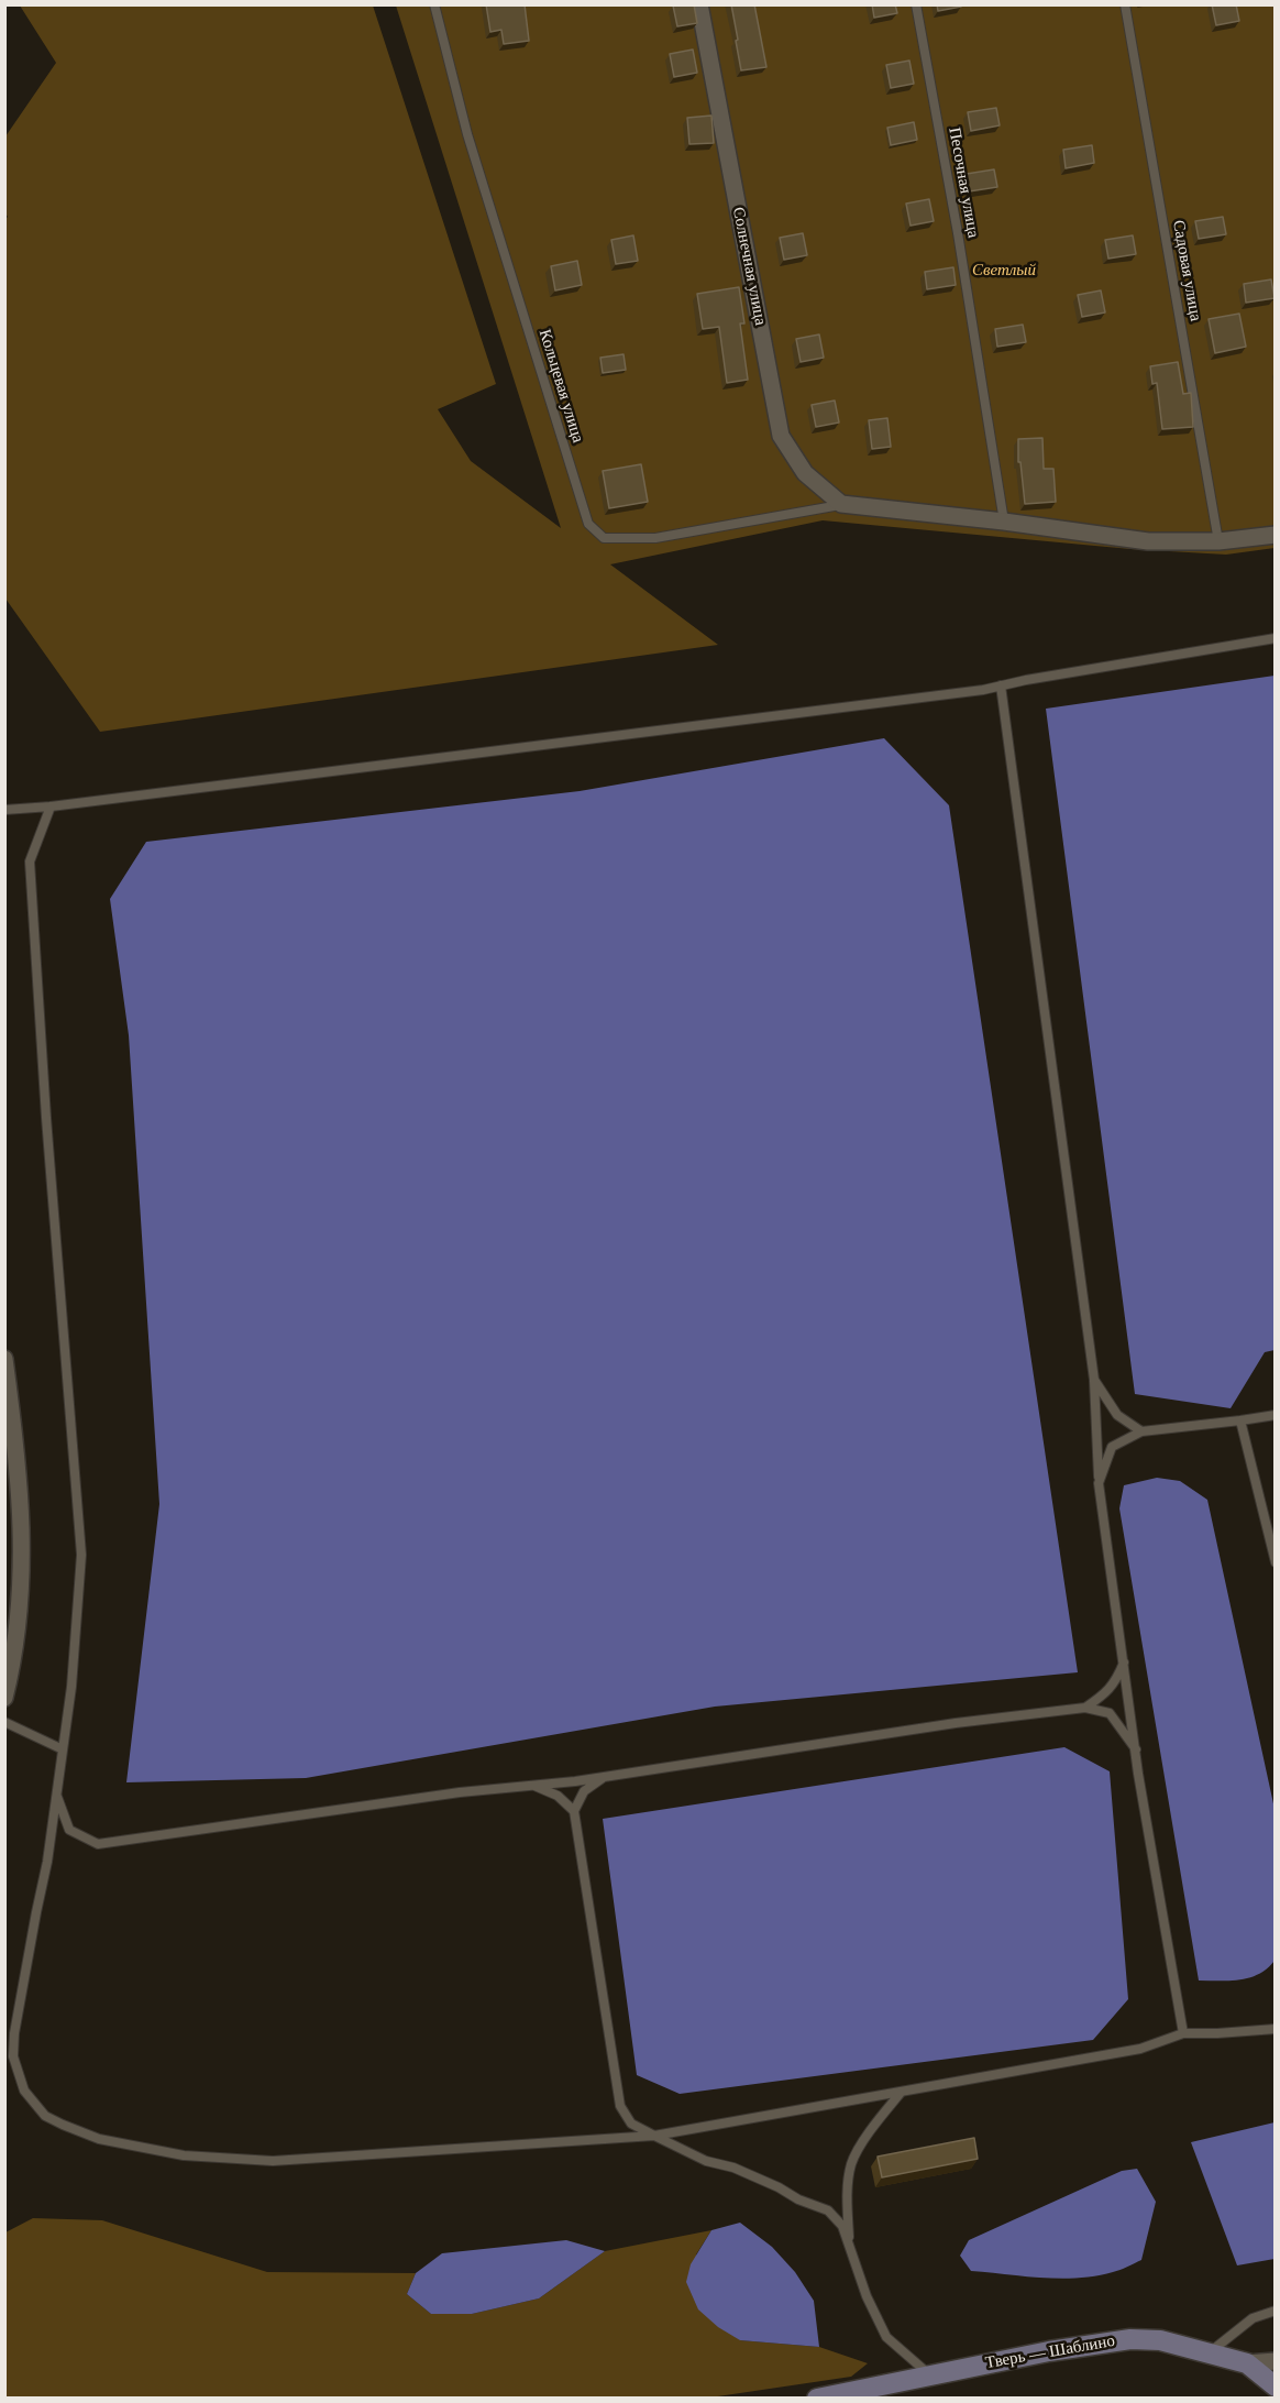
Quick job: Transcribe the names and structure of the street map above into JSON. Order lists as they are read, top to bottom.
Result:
{
  "streets": {
    "street": ["Солнечная улица", "Тверь — Шаблино"],
    "lane": ["Песочная улица", "Садовая улица", "Кольцевая улица"]
  },
  "crossings": [
    ["Солнечная улица", "Кольцевая улица"]
  ],
  "parks": ["Светлый"]
}
